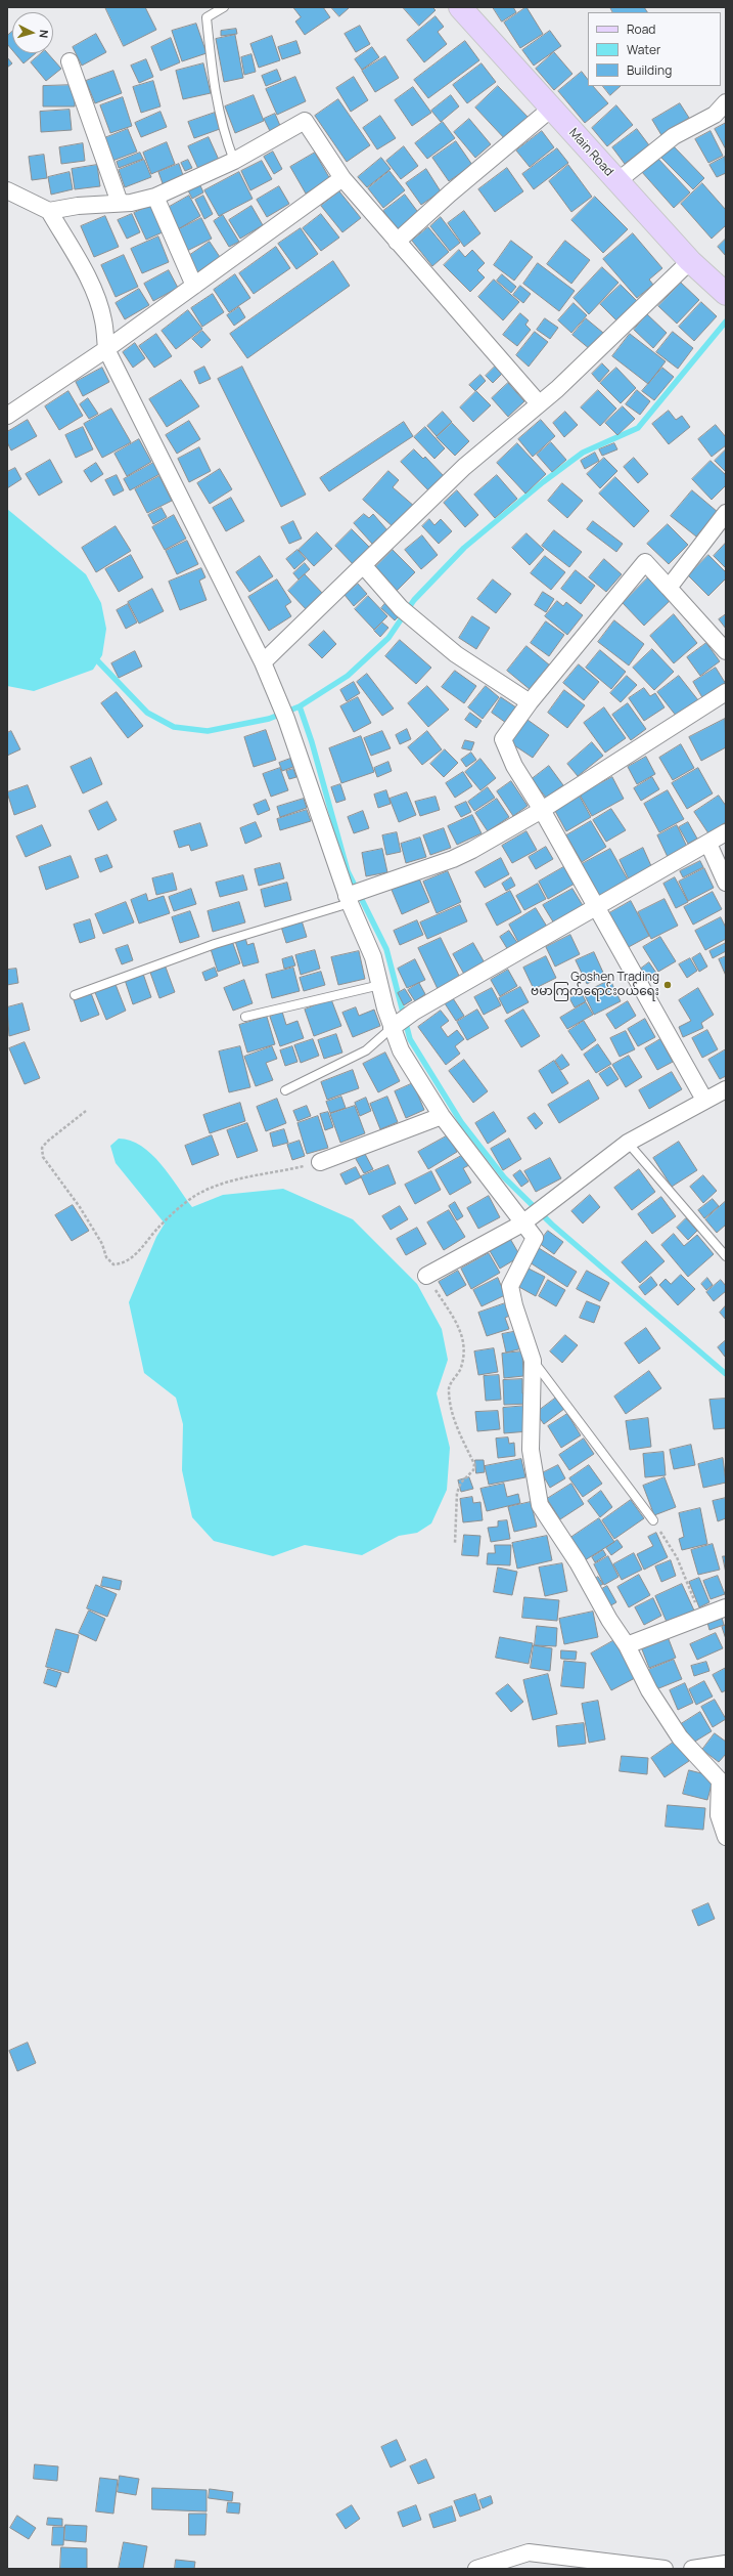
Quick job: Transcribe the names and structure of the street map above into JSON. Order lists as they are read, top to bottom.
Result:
{
  "streets": {
    "main road": ["Main Road"]
  },
  "places": ["Goshen Trading ဗမာကြက်ရောင်းဝယ်ရေး"],
  "legend": ["Road", "Water", "Building"],
  "north": "right"
}
